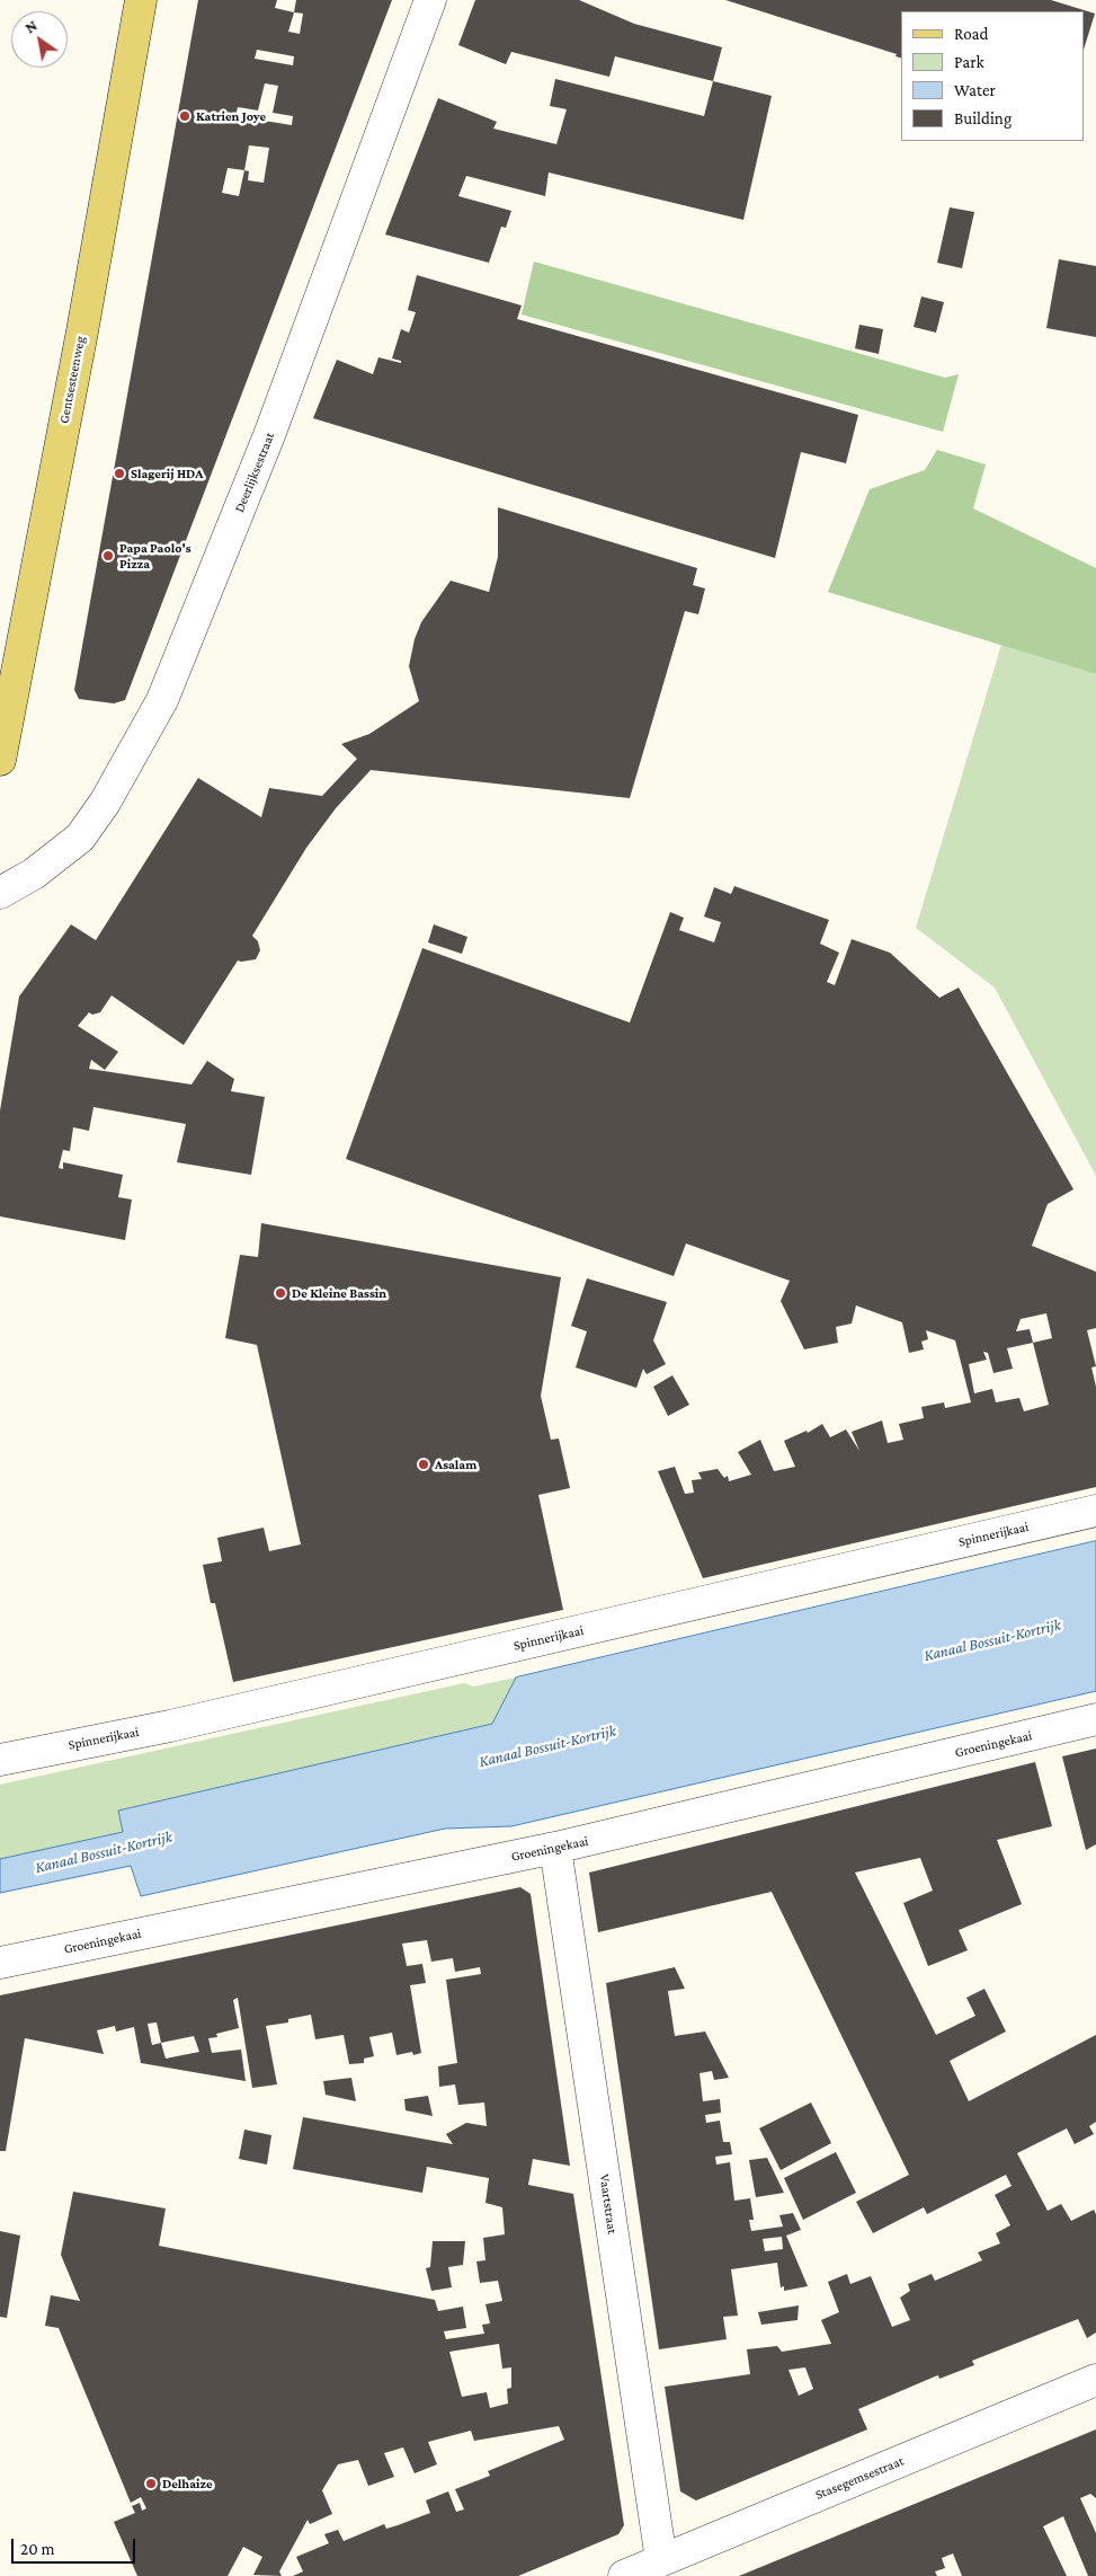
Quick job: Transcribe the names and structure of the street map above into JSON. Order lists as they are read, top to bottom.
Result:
{
  "streets": {
    "main road": ["Gentsesteenweg"],
    "street": [
      "Deerlijksestraat",
      "Spinnerijkaai",
      "Groeningekaai",
      "Vaartstraat",
      "Stasegemsestraat"
    ]
  },
  "crossings": [
    ["Groeningekaai", "Vaartstraat"],
    ["Vaartstraat", "Stasegemsestraat"]
  ],
  "water": ["Kanaal Bossuit-Kortrijk"],
  "places": [
    "Katrien Joye",
    "Slagerij HDA",
    "Papa Paolo's Pizza",
    "De Kleine Bassin",
    "Asalam",
    "Delhaize"
  ],
  "legend": [
    "Road",
    "Park",
    "Water",
    "Building"
  ],
  "scale_bar": "20 m",
  "north": "top left"
}
